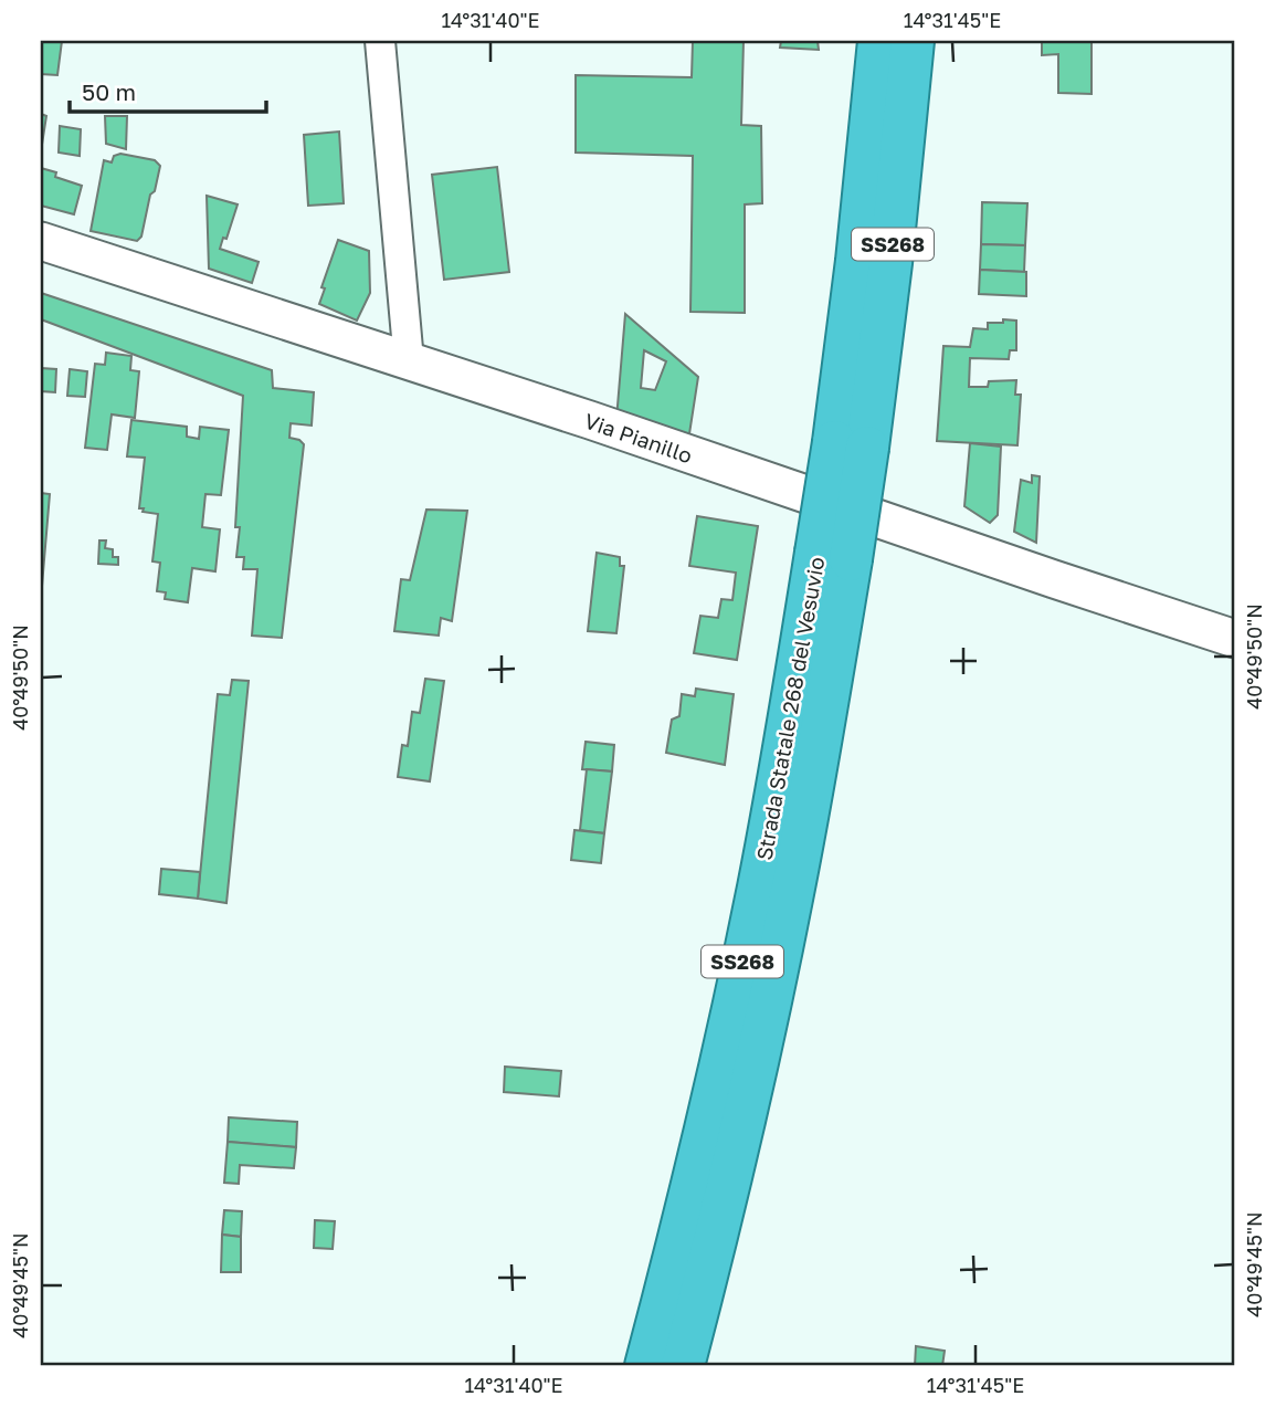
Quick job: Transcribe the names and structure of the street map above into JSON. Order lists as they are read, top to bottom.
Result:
{
  "streets": {
    "highway": ["SS268", "Strada Statale 268 del Vesuvio"],
    "street": ["Via Pianillo"]
  },
  "scale_bar": "50 m",
  "coordinates": [
    "14°31'40\"E",
    "14°31'45\"E",
    "40°49'50\"N",
    "40°49'45\"N"
  ]
}
